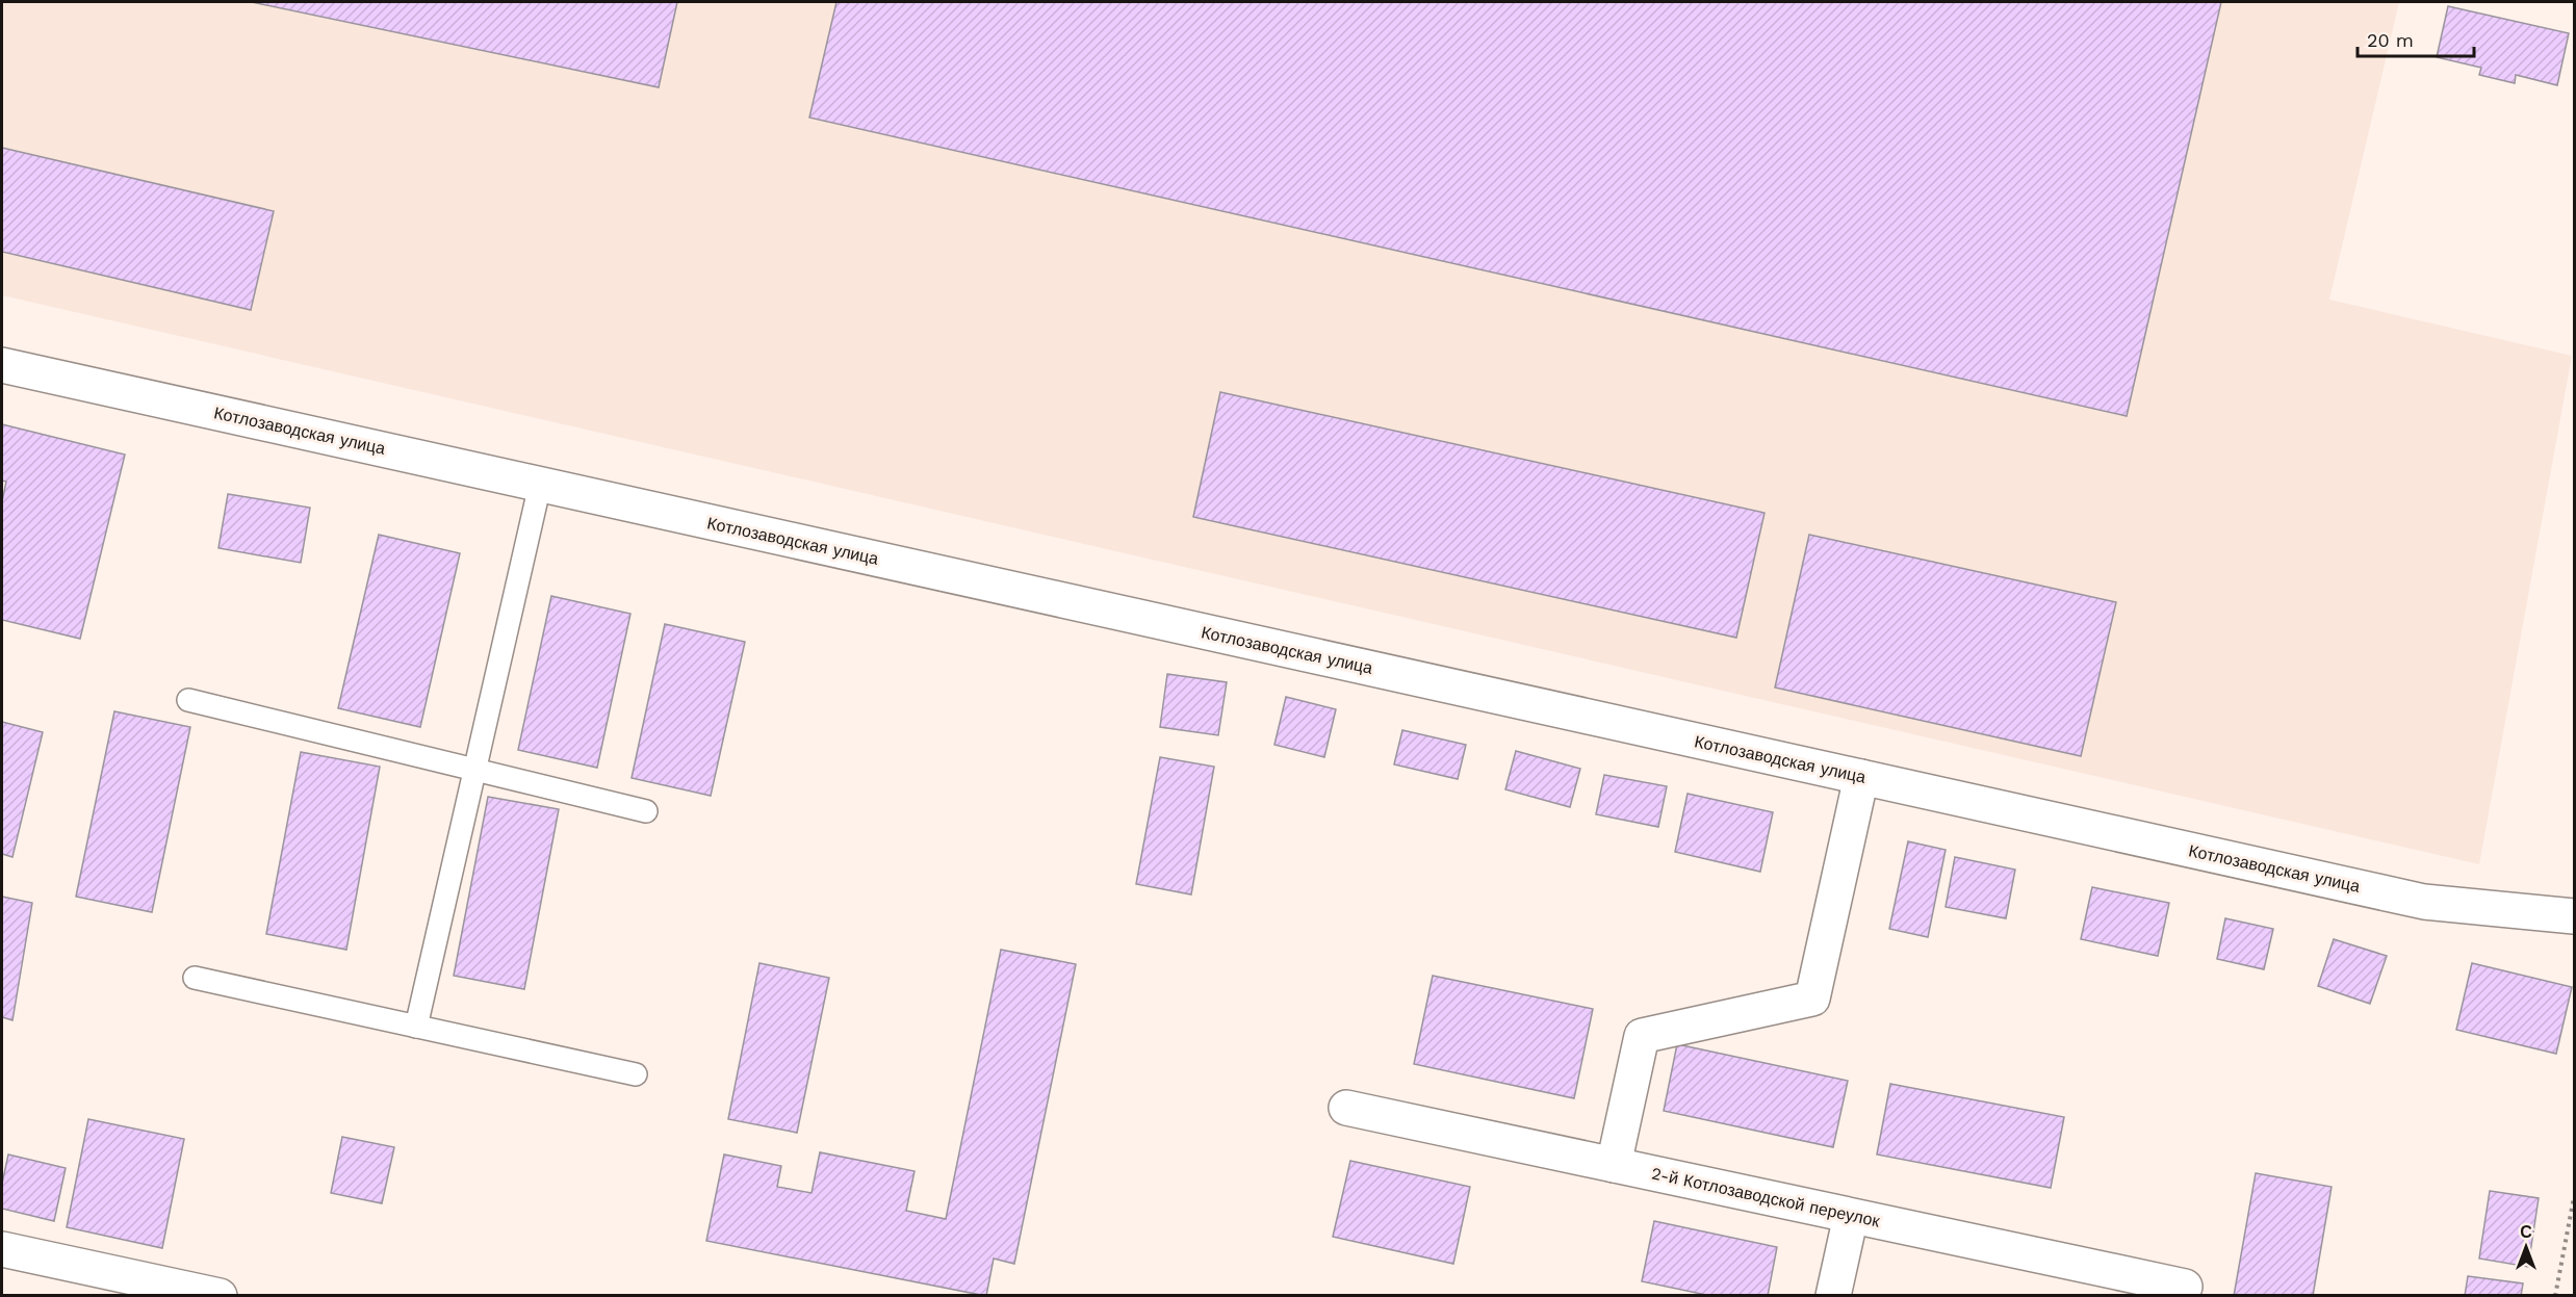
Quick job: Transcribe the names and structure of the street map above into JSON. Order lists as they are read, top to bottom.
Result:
{
  "streets": {
    "street": ["Котлозаводская улица", "2-й Котлозаводской переулок"]
  },
  "scale_bar": "20 m",
  "north": "top"
}
